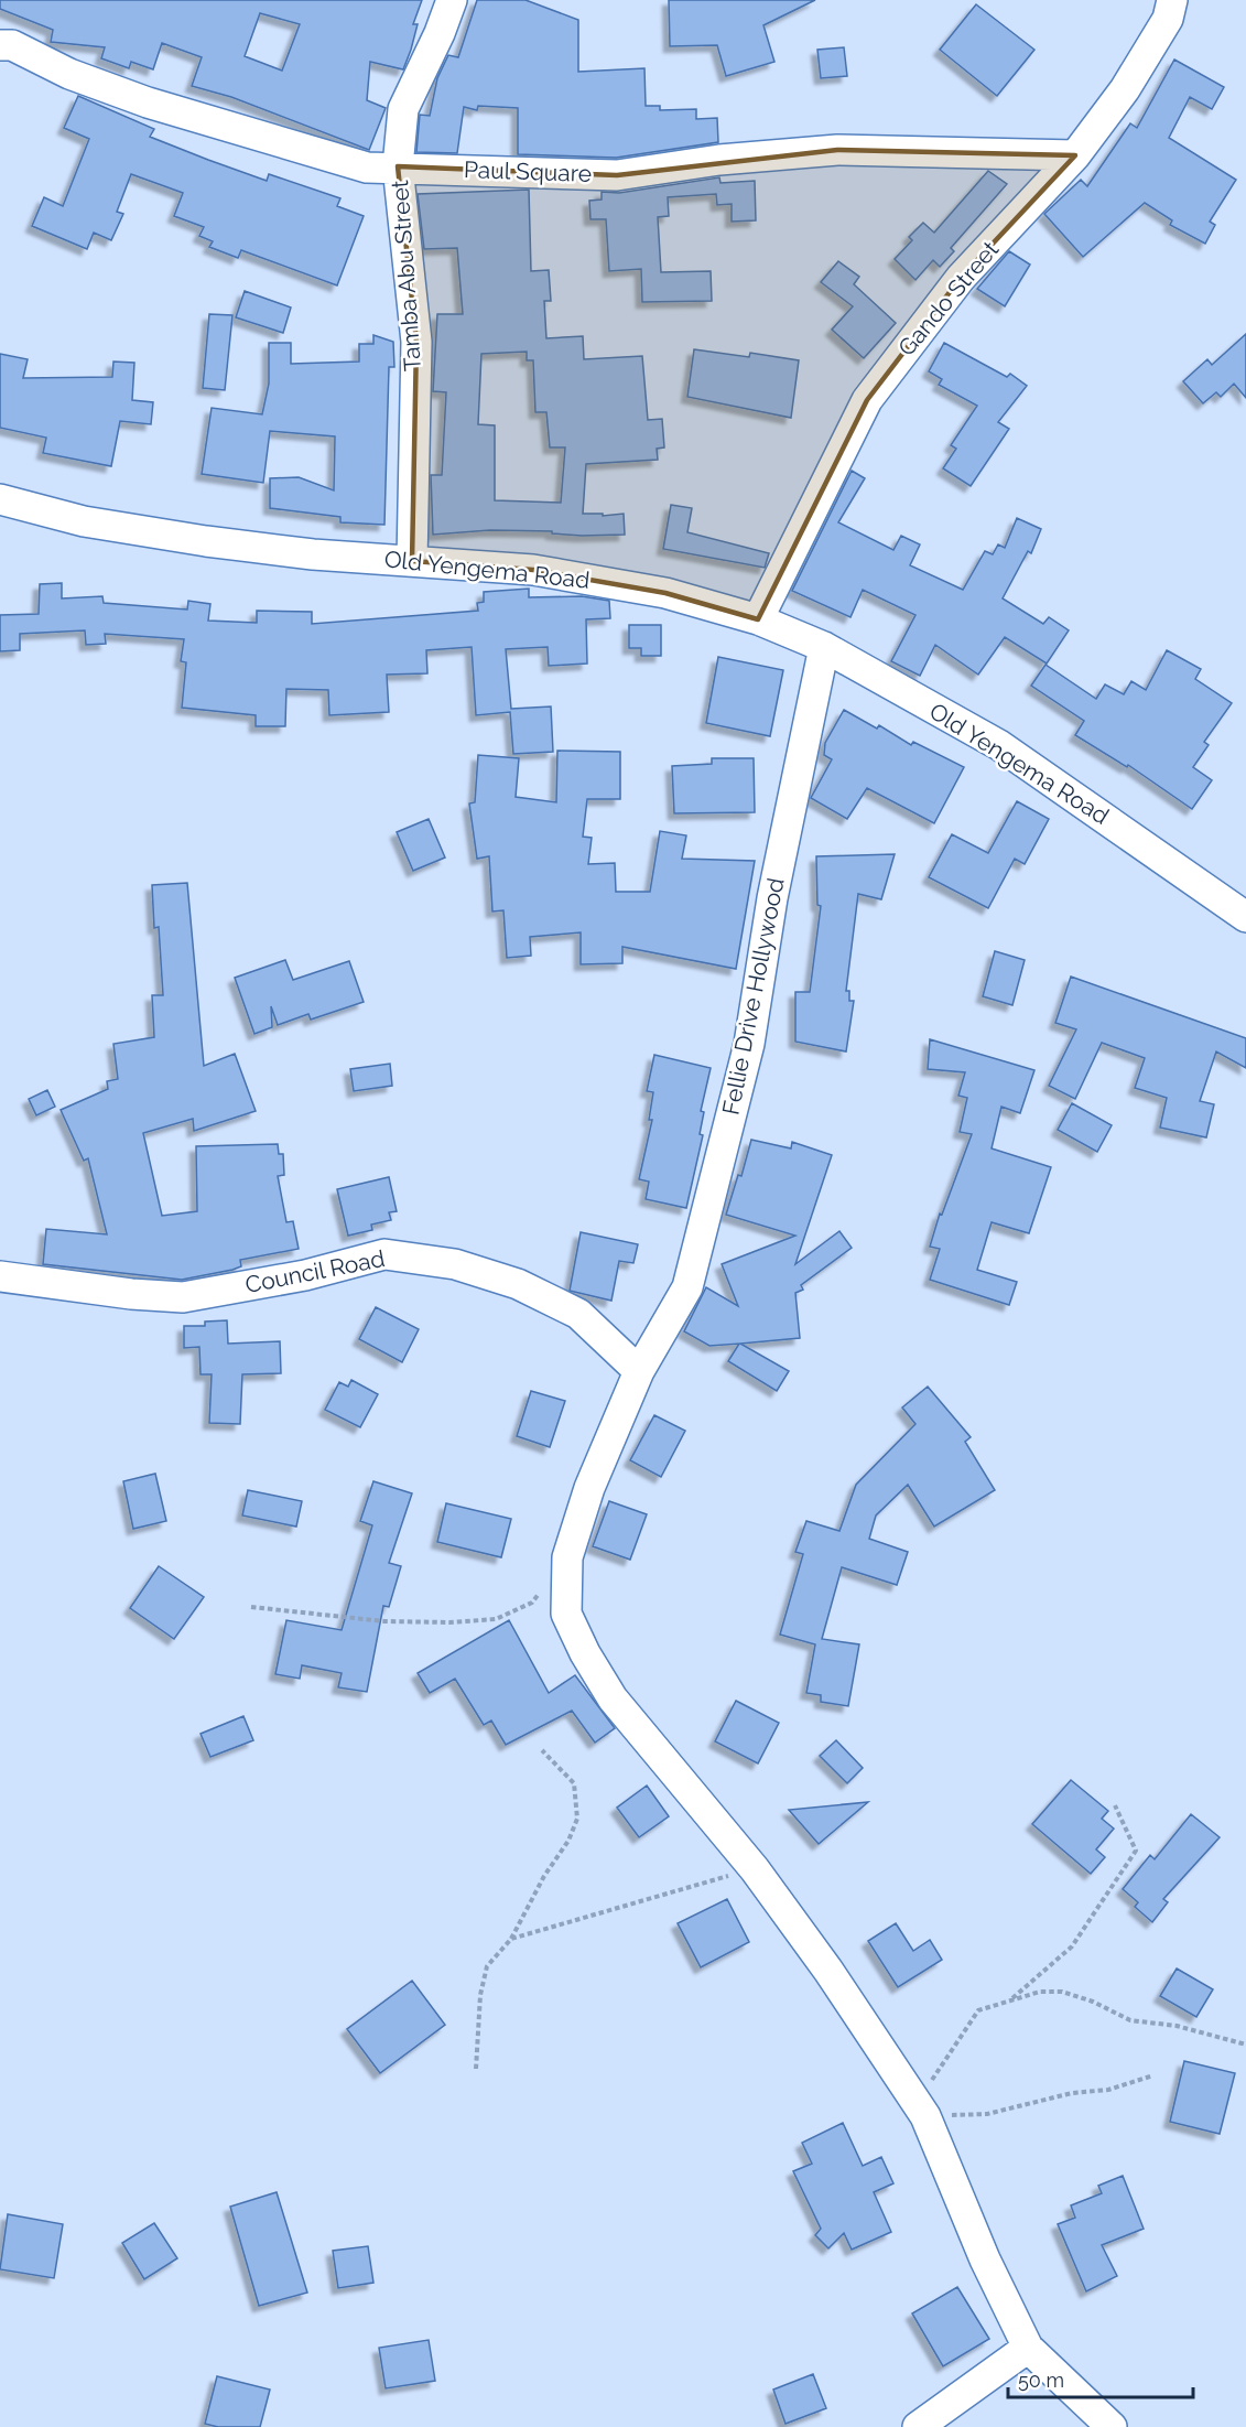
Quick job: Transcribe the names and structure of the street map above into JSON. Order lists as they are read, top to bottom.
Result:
{
  "streets": {
    "street": [
      "Paul Square",
      "Tamba Abu Street",
      "Gando Street",
      "Old Yengema Road",
      "Fellie Drive Hollywood",
      "Council Road"
    ]
  },
  "crossings": [
    ["Paul Square", "Tamba Abu Street"],
    ["Paul Square", "Gando Street"],
    ["Tamba Abu Street", "Old Yengema Road"],
    ["Gando Street", "Old Yengema Road"],
    ["Old Yengema Road", "Fellie Drive Hollywood"],
    ["Fellie Drive Hollywood", "Council Road"]
  ],
  "scale_bar": "50 m"
}
